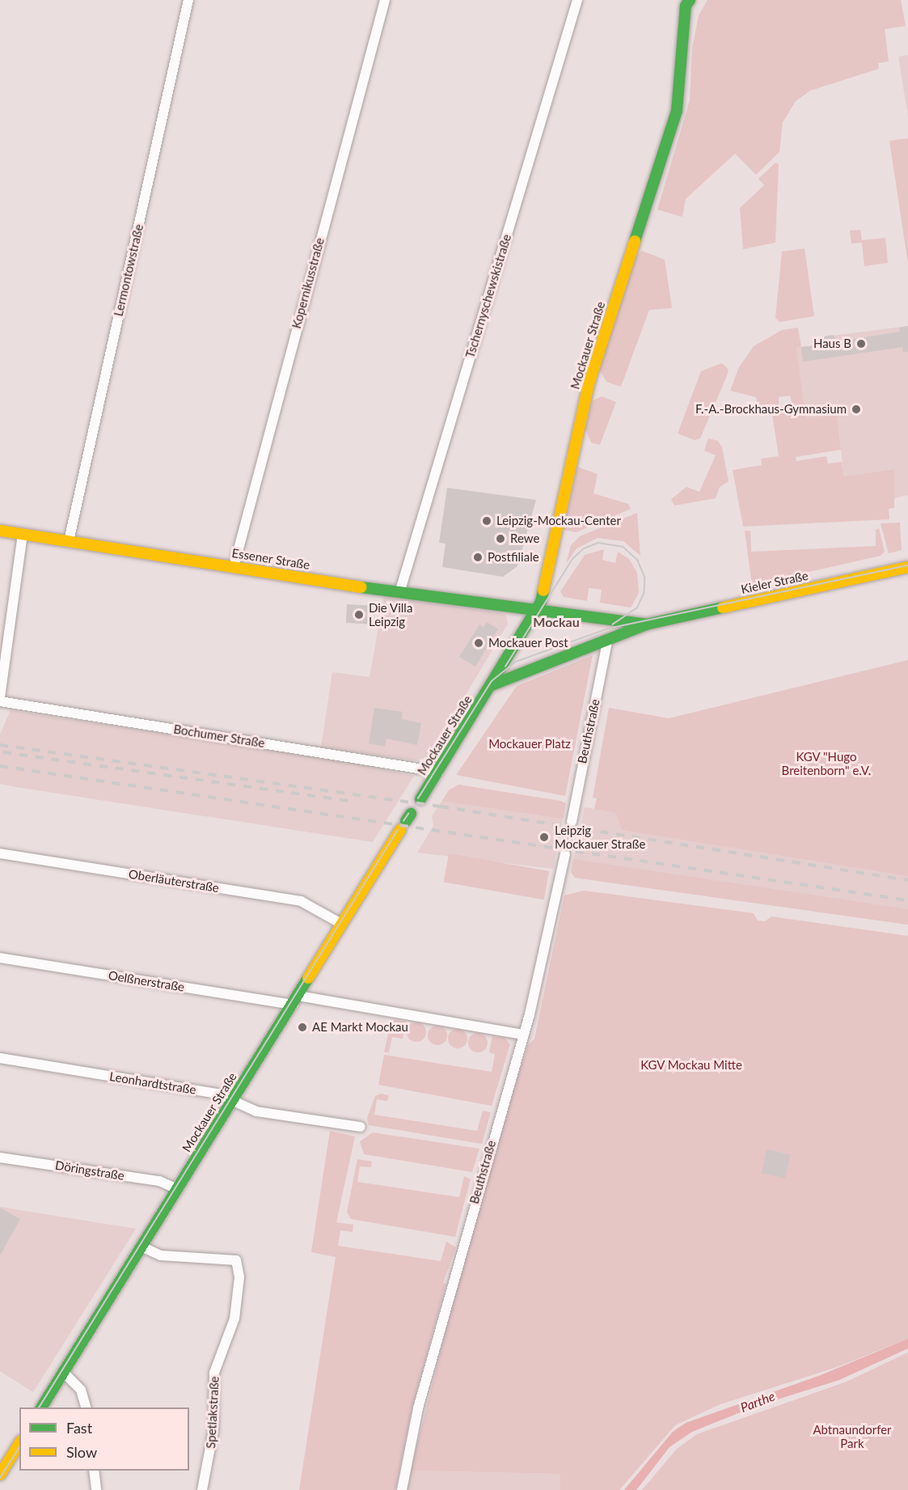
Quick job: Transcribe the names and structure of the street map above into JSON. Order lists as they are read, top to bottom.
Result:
{
  "streets": {
    "main road": ["Mockauer Straße", "Essener Straße", "Kieler Straße"],
    "street": [
      "Lermontowstraße",
      "Kopernikusstraße",
      "Tschernyschewskistraße",
      "Beuthstraße",
      "Bochumer Straße",
      "Oberläuterstraße",
      "Oelßnerstraße",
      "Leonhardtstraße",
      "Döringstraße",
      "Spetlakstraße"
    ]
  },
  "crossings": [
    ["Lermontowstraße", "Essener Straße"],
    ["Kopernikusstraße", "Essener Straße"],
    ["Tschernyschewskistraße", "Essener Straße"],
    ["Mockauer Straße", "Essener Straße"],
    ["Mockauer Straße", "Kieler Straße"],
    ["Mockauer Straße", "Bochumer Straße"],
    ["Mockauer Straße", "Oberläuterstraße"],
    ["Mockauer Straße", "Oelßnerstraße"],
    ["Mockauer Straße", "Leonhardtstraße"],
    ["Mockauer Straße", "Döringstraße"],
    ["Mockauer Straße", "Spetlakstraße"],
    ["Essener Straße", "Kieler Straße"],
    ["Kieler Straße", "Beuthstraße"],
    ["Beuthstraße", "Oelßnerstraße"]
  ],
  "districts": ["Mockau"],
  "water": ["Parthe"],
  "parks": [
    "Mockauer Platz",
    "KGV \"Hugo Breitenborn\" e.V.",
    "KGV Mockau Mitte",
    "Abtnaundorfer Park"
  ],
  "places": [
    "Haus B",
    "F.-A.-Brockhaus-Gymnasium",
    "Leipzig-Mockau-Center",
    "Rewe",
    "Postfiliale",
    "Die Villa Leipzig",
    "Mockauer Post",
    "Leipzig Mockauer Straße",
    "AE Markt Mockau"
  ],
  "legend": ["Fast", "Slow"]
}
